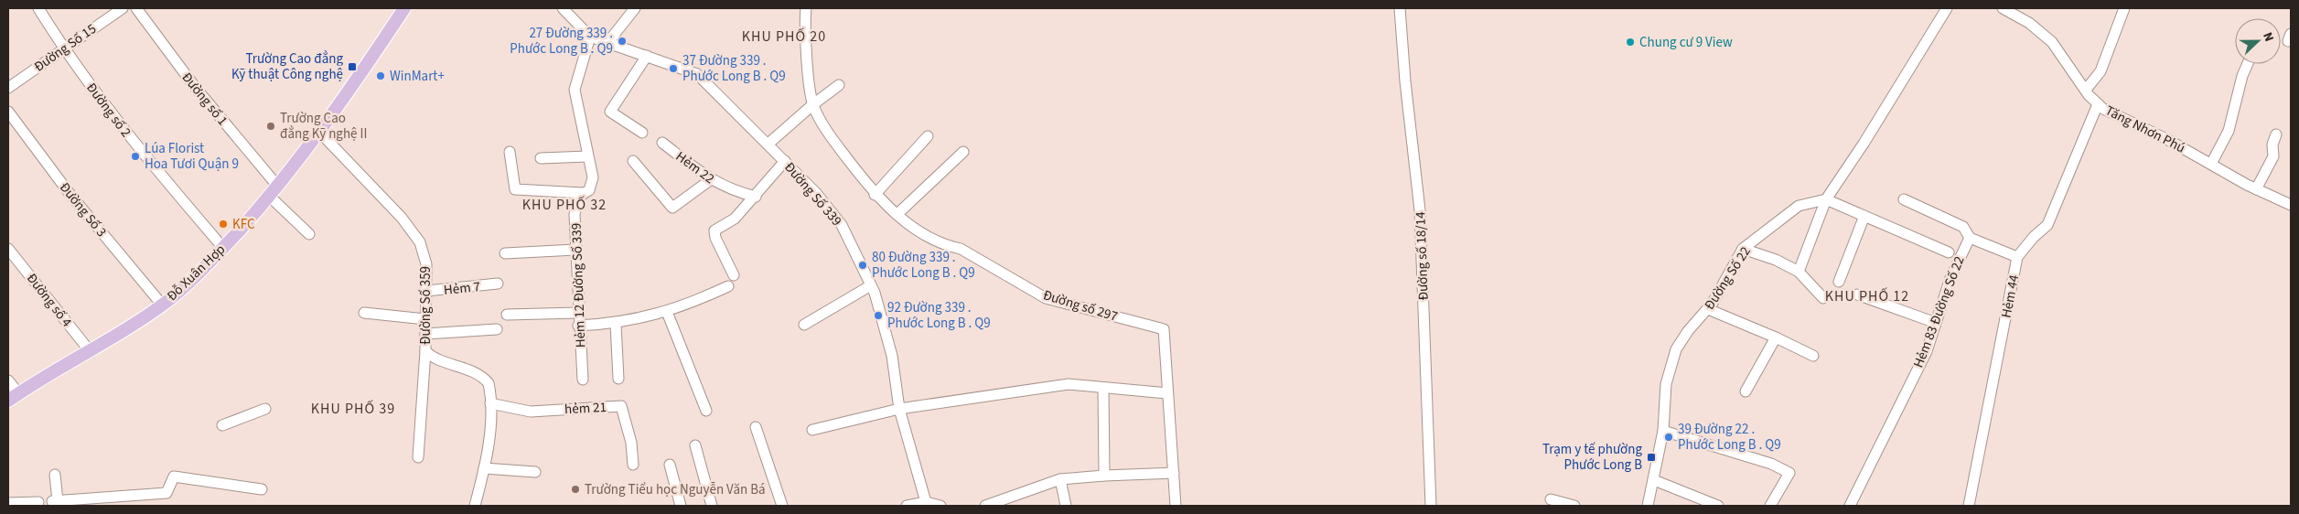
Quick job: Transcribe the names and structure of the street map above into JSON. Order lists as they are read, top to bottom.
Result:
{
  "streets": {
    "main road": ["Đỗ Xuân Hợp"],
    "street": [
      "Đường Số 15",
      "Đường số 1",
      "Đường số 2",
      "Tăng Nhơn Phú",
      "Hẻm 22",
      "Đường Số 339",
      "Đường Số 3",
      "Đường số 18/14",
      "Đường Số 22",
      "Hẻm 12 Đường Số 339",
      "Hẻm 7",
      "Hẻm 44",
      "Đường số 4",
      "Đường Số 359",
      "Đường số 297",
      "Hẻm 83 Đường Số 22",
      "hẻm 21"
    ]
  },
  "crossings": [
    ["Đường Số 15", "Đường số 2"],
    ["Đường số 1", "Đỗ Xuân Hợp"],
    ["Đường số 2", "Đỗ Xuân Hợp"],
    ["Tăng Nhơn Phú", "Hẻm 44"],
    ["Đường Số 339", "Hẻm 12 Đường Số 339"],
    ["Đường Số 3", "Đỗ Xuân Hợp"],
    ["Đỗ Xuân Hợp", "Đường số 4"],
    ["Đỗ Xuân Hợp", "Đường Số 359"],
    ["Hẻm 7", "Đường Số 359"],
    ["Đường Số 359", "hẻm 21"]
  ],
  "districts": [
    "KHU PHỐ 20",
    "KHU PHỐ 32",
    "KHU PHỐ 12",
    "KHU PHỐ 39"
  ],
  "places": {
    "other": [
      "27 Đường 339 . Phước Long B . Q9",
      "Chung cư 9 View",
      "37 Đường 339 . Phước Long B . Q9",
      "WinMart+",
      "Trường Cao đẳng Kỹ nghệ II",
      "Lúa Florist Hoa Tươi Quận 9",
      "KFC",
      "80 Đường 339 . Phước Long B . Q9",
      "92 Đường 339 . Phước Long B . Q9",
      "39 Đường 22 . Phước Long B . Q9",
      "Trường Tiểu học Nguyễn Văn Bá"
    ],
    "transit": ["Trường Cao đẳng Kỹ thuật Công nghệ", "Trạm y tế phường Phước Long B"]
  },
  "north": "right"
}
